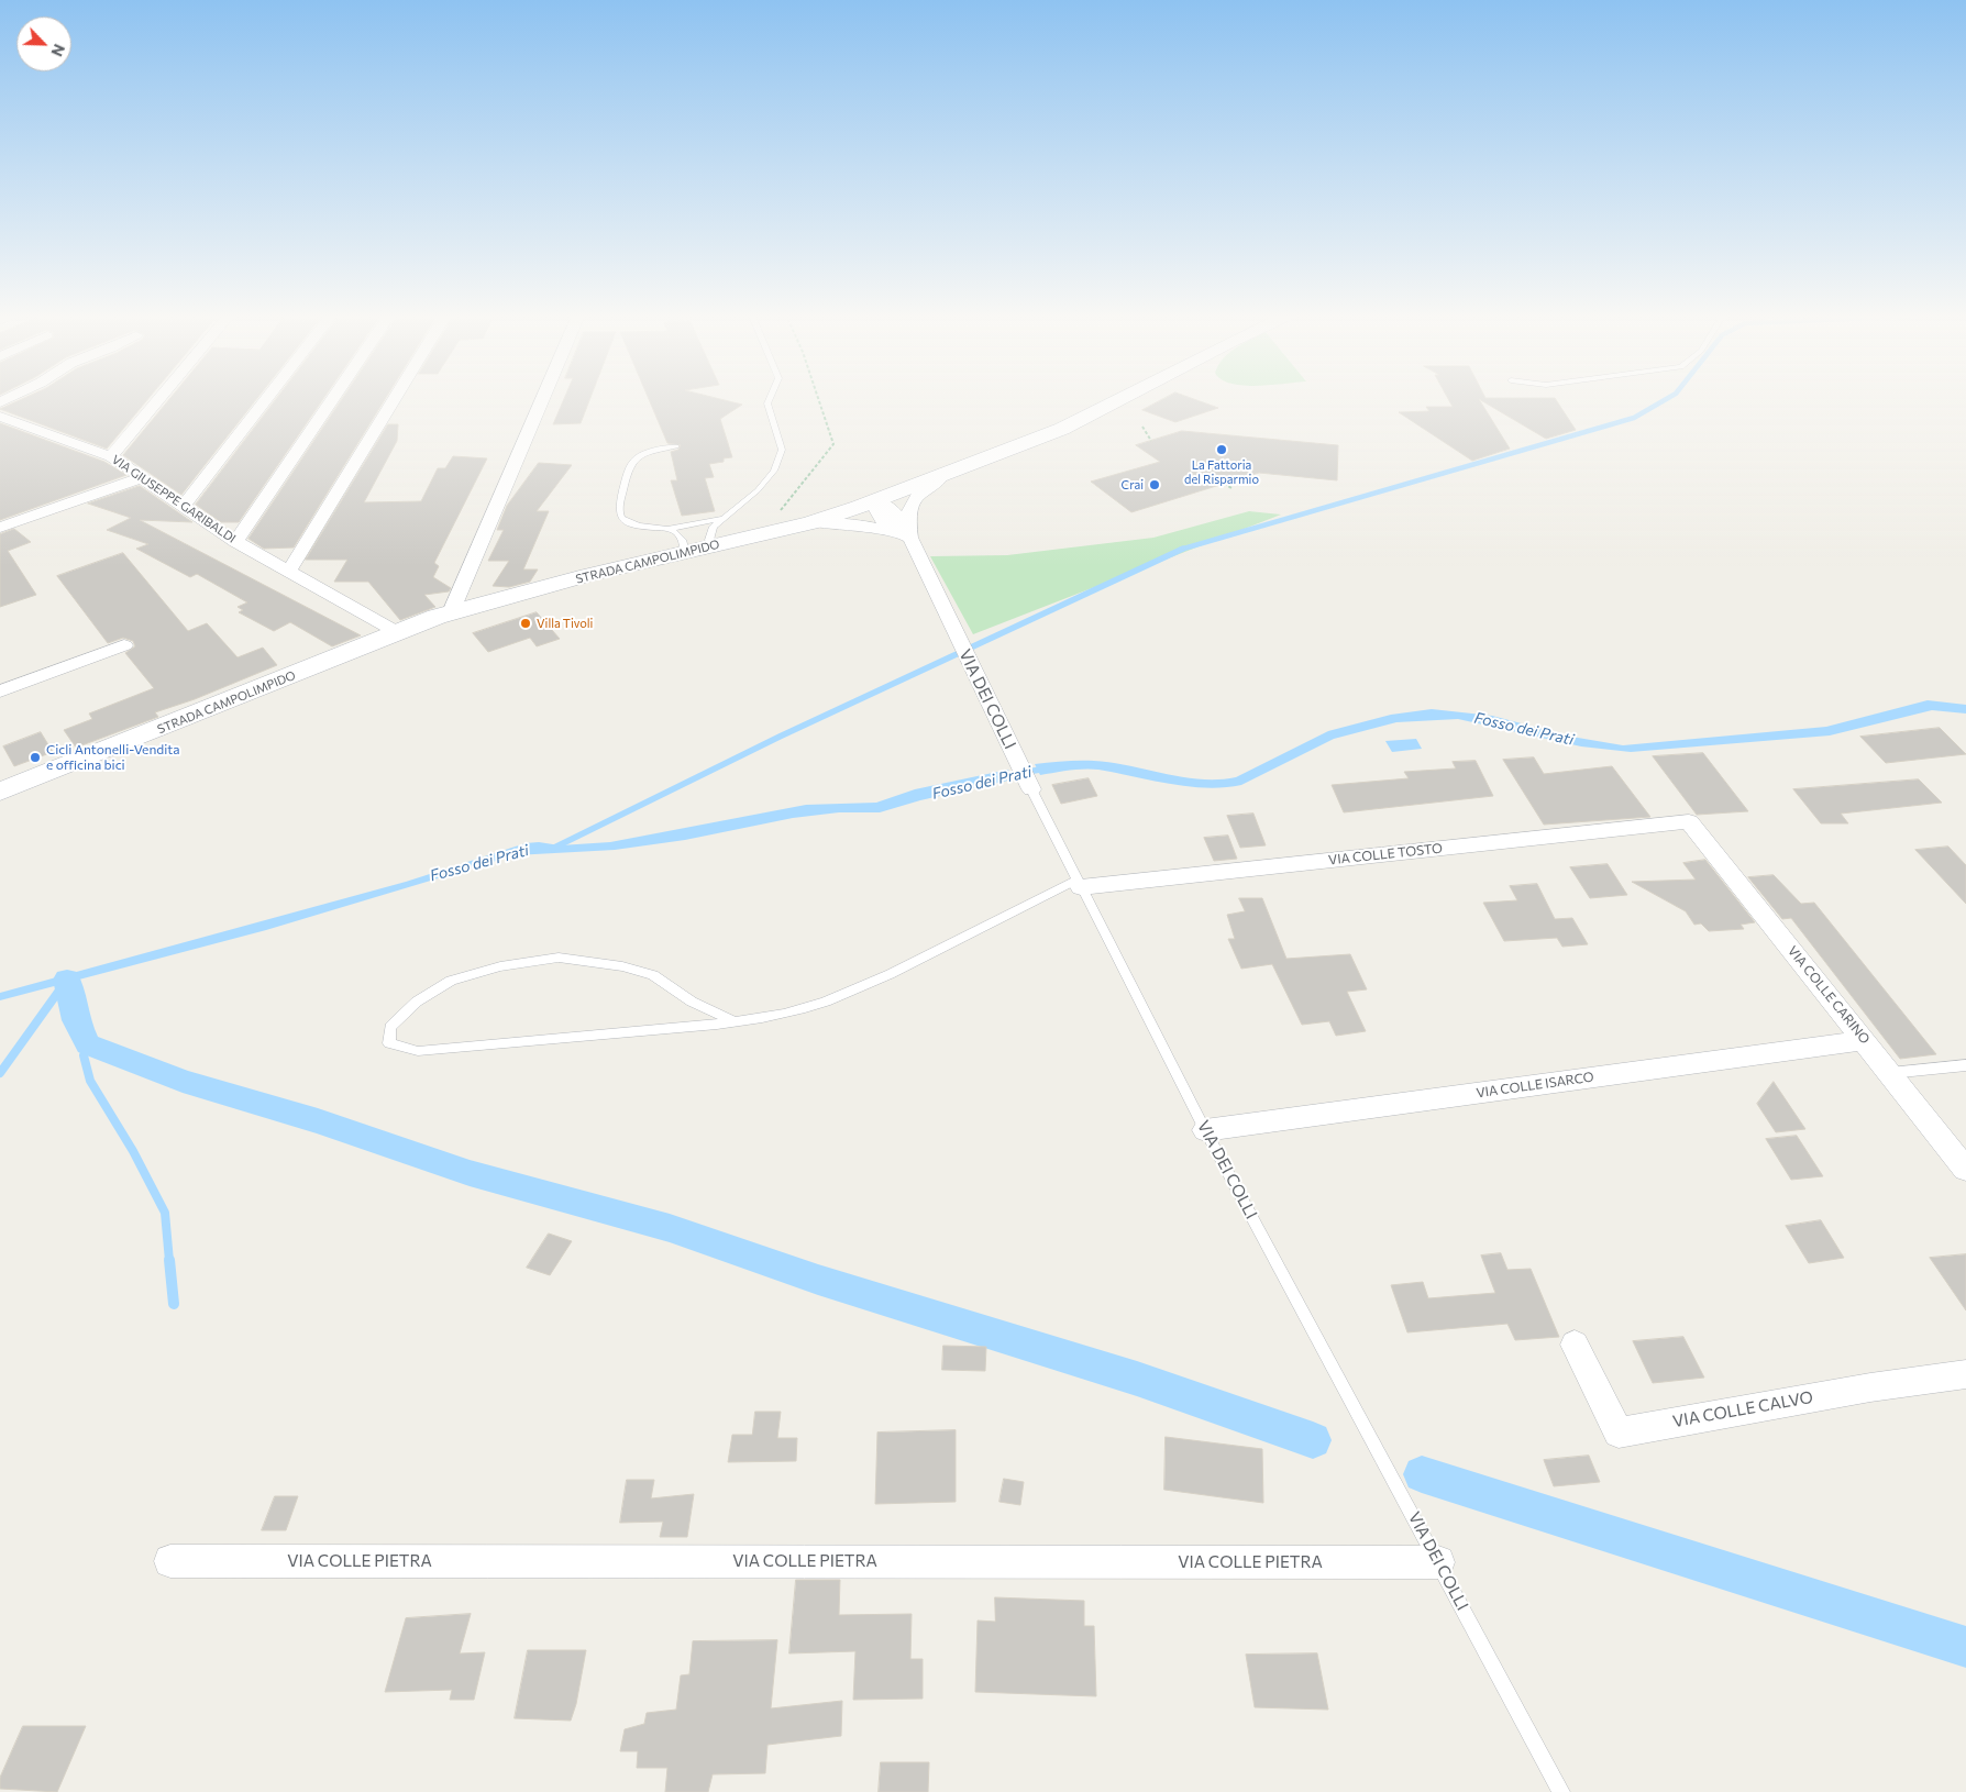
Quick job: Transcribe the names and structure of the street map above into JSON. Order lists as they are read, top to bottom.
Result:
{
  "streets": {
    "street": [
      "VIA GIUSEPPE GARIBALDI",
      "STRADA CAMPOLIMPIDO",
      "VIA DEI COLLI",
      "VIA COLLE TOSTO",
      "VIA COLLE CARINO",
      "VIA COLLE ISARCO",
      "VIA COLLE CALVO",
      "VIA COLLE PIETRA"
    ]
  },
  "crossings": [
    ["VIA GIUSEPPE GARIBALDI", "STRADA CAMPOLIMPIDO"],
    ["STRADA CAMPOLIMPIDO", "VIA DEI COLLI"],
    ["VIA DEI COLLI", "VIA COLLE TOSTO"],
    ["VIA DEI COLLI", "VIA COLLE ISARCO"],
    ["VIA DEI COLLI", "VIA COLLE PIETRA"],
    ["VIA COLLE TOSTO", "VIA COLLE CARINO"],
    ["VIA COLLE CARINO", "VIA COLLE ISARCO"]
  ],
  "water": ["Fosso dei Prati"],
  "places": [
    "La Fattoria del Risparmio",
    "Crai",
    "Villa Tivoli",
    "Cicli Antonelli-Vendita e officina bici"
  ],
  "north": "bottom right"
}
